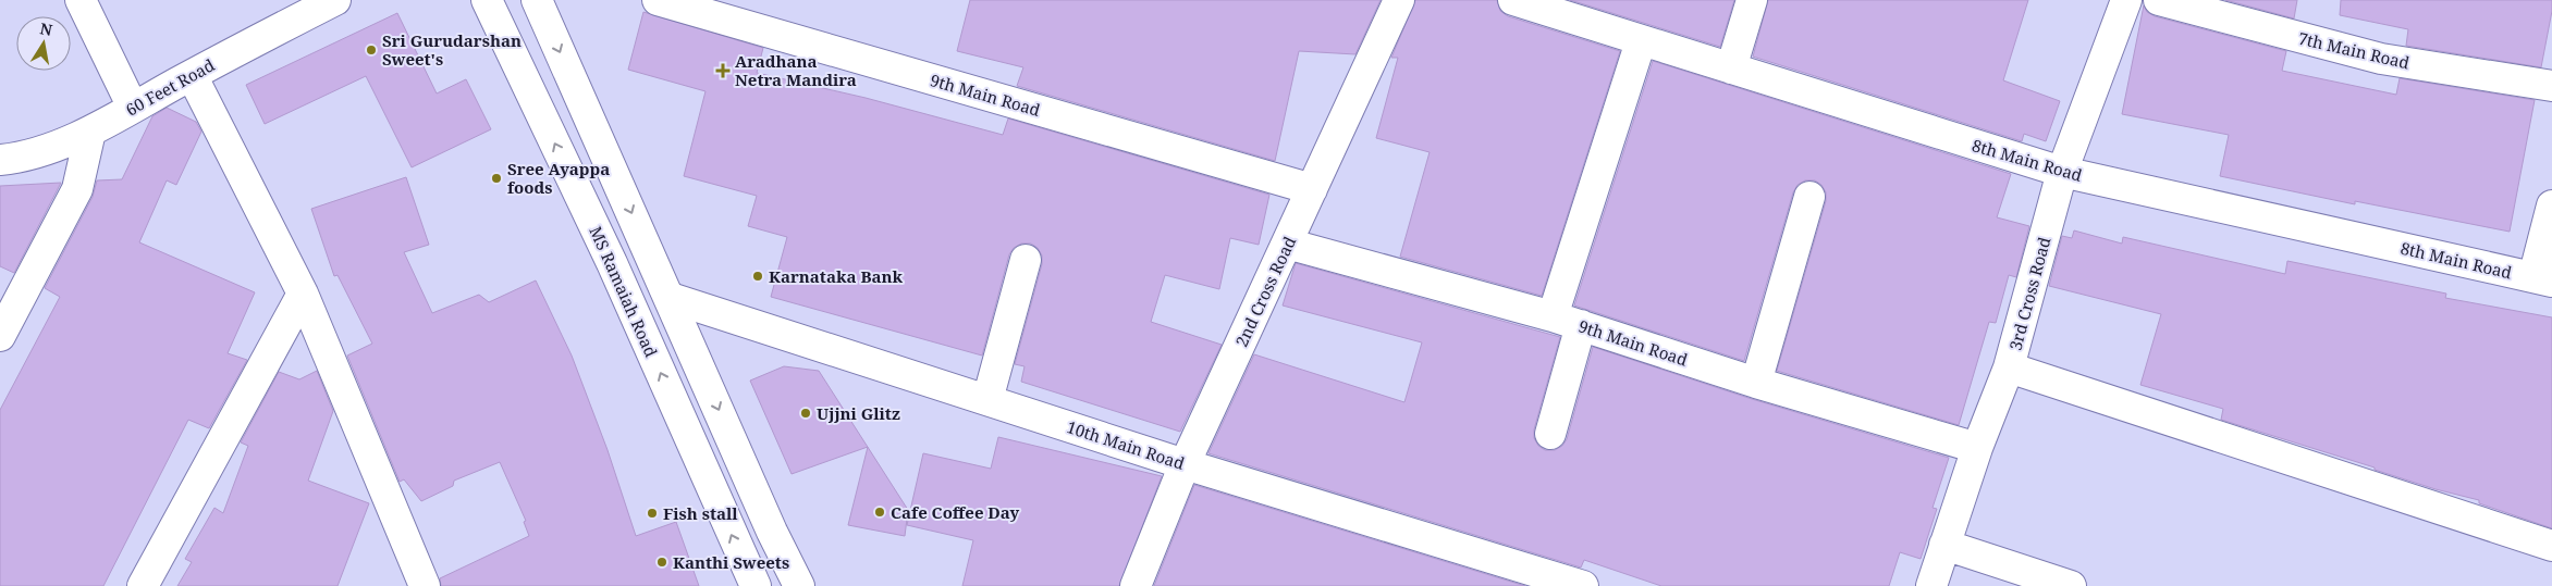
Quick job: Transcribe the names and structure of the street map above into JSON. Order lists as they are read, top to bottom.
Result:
{
  "streets": {
    "street": [
      "7th Main Road",
      "60 Feet Road",
      "9th Main Road",
      "8th Main Road",
      "MS Ramaiah Road",
      "2nd Cross Road",
      "3rd Cross Road",
      "10th Main Road"
    ]
  },
  "crossings": [
    ["9th Main Road", "2nd Cross Road"],
    ["9th Main Road", "3rd Cross Road"],
    ["8th Main Road", "3rd Cross Road"],
    ["2nd Cross Road", "10th Main Road"]
  ],
  "places": {
    "other": [
      "Sri Gurudarshan Sweet's",
      "Sree Ayappa foods",
      "Karnataka Bank",
      "Ujjni Glitz",
      "Cafe Coffee Day",
      "Fish stall",
      "Kanthi Sweets"
    ],
    "health": ["Aradhana Netra Mandira"]
  },
  "north": "top"
}
